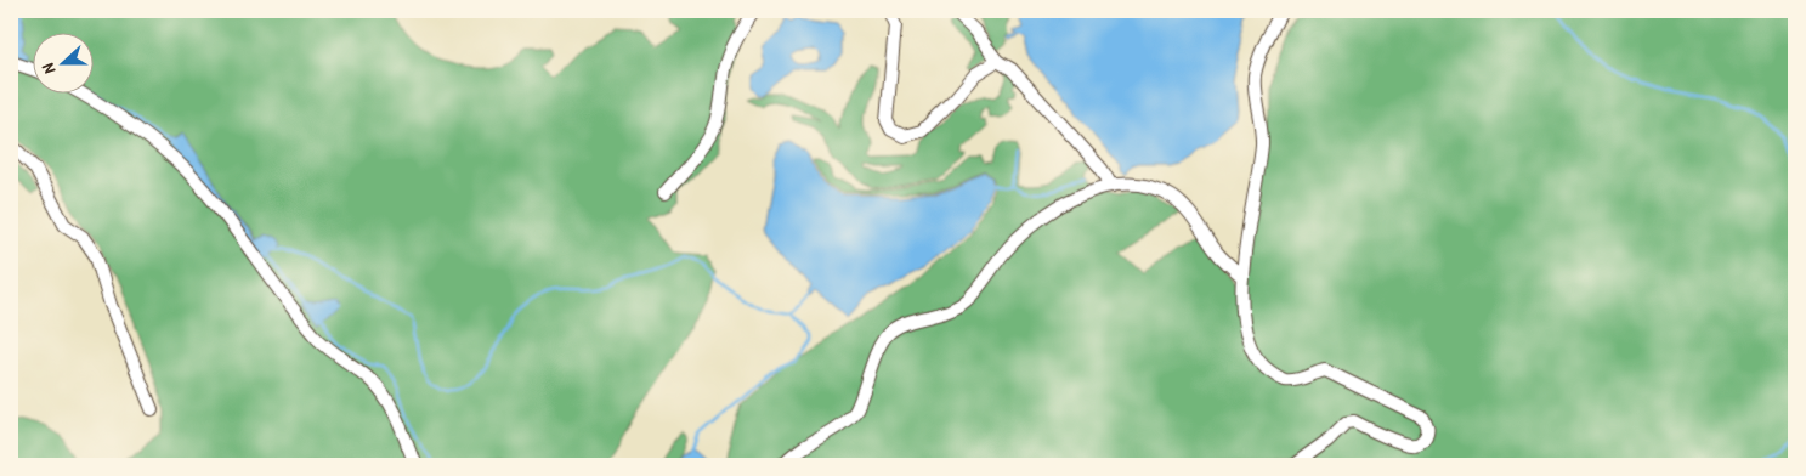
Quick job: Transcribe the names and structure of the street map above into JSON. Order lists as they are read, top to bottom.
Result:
{
  "north": "left"
}
